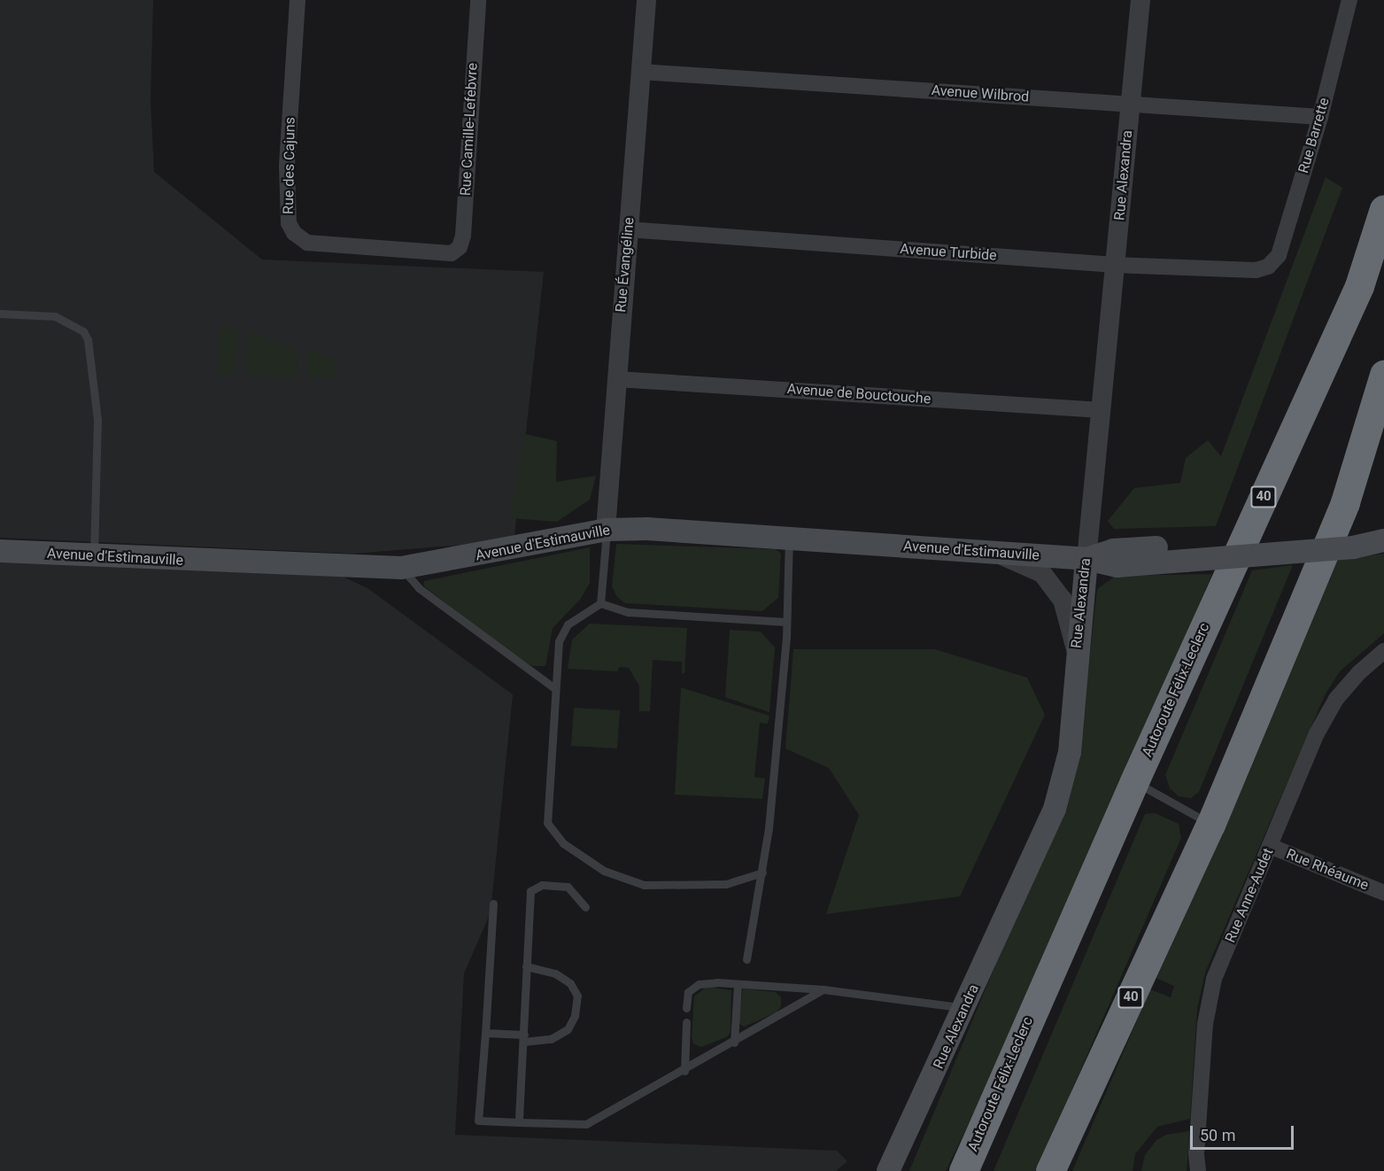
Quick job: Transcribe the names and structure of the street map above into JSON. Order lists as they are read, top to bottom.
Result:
{
  "streets": {
    "highway": ["40", "Autoroute Félix-Leclerc"],
    "main road": ["Rue Alexandra", "Avenue d'Estimauville"],
    "street": [
      "Avenue Wilbrod",
      "Rue Camille-Lefebvre",
      "Rue Barrette",
      "Rue des Cajuns",
      "Avenue Turbide",
      "Rue Évangéline",
      "Avenue de Bouctouche",
      "Rue Rhéaume",
      "Rue Anne-Audet"
    ]
  },
  "crossings": [
    ["Avenue Wilbrod", "Rue Barrette"],
    ["Avenue Wilbrod", "Rue Alexandra"],
    ["Avenue Wilbrod", "Rue Évangéline"],
    ["Rue Camille-Lefebvre", "Rue des Cajuns"],
    ["Rue Barrette", "Avenue Turbide"],
    ["Rue Alexandra", "Avenue Turbide"],
    ["Rue Alexandra", "Avenue de Bouctouche"],
    ["Rue Alexandra", "Avenue d'Estimauville"],
    ["Avenue Turbide", "Rue Évangéline"],
    ["Rue Évangéline", "Avenue de Bouctouche"],
    ["Rue Évangéline", "Avenue d'Estimauville"],
    ["Rue Rhéaume", "Rue Anne-Audet"]
  ],
  "scale_bar": "50 m"
}
